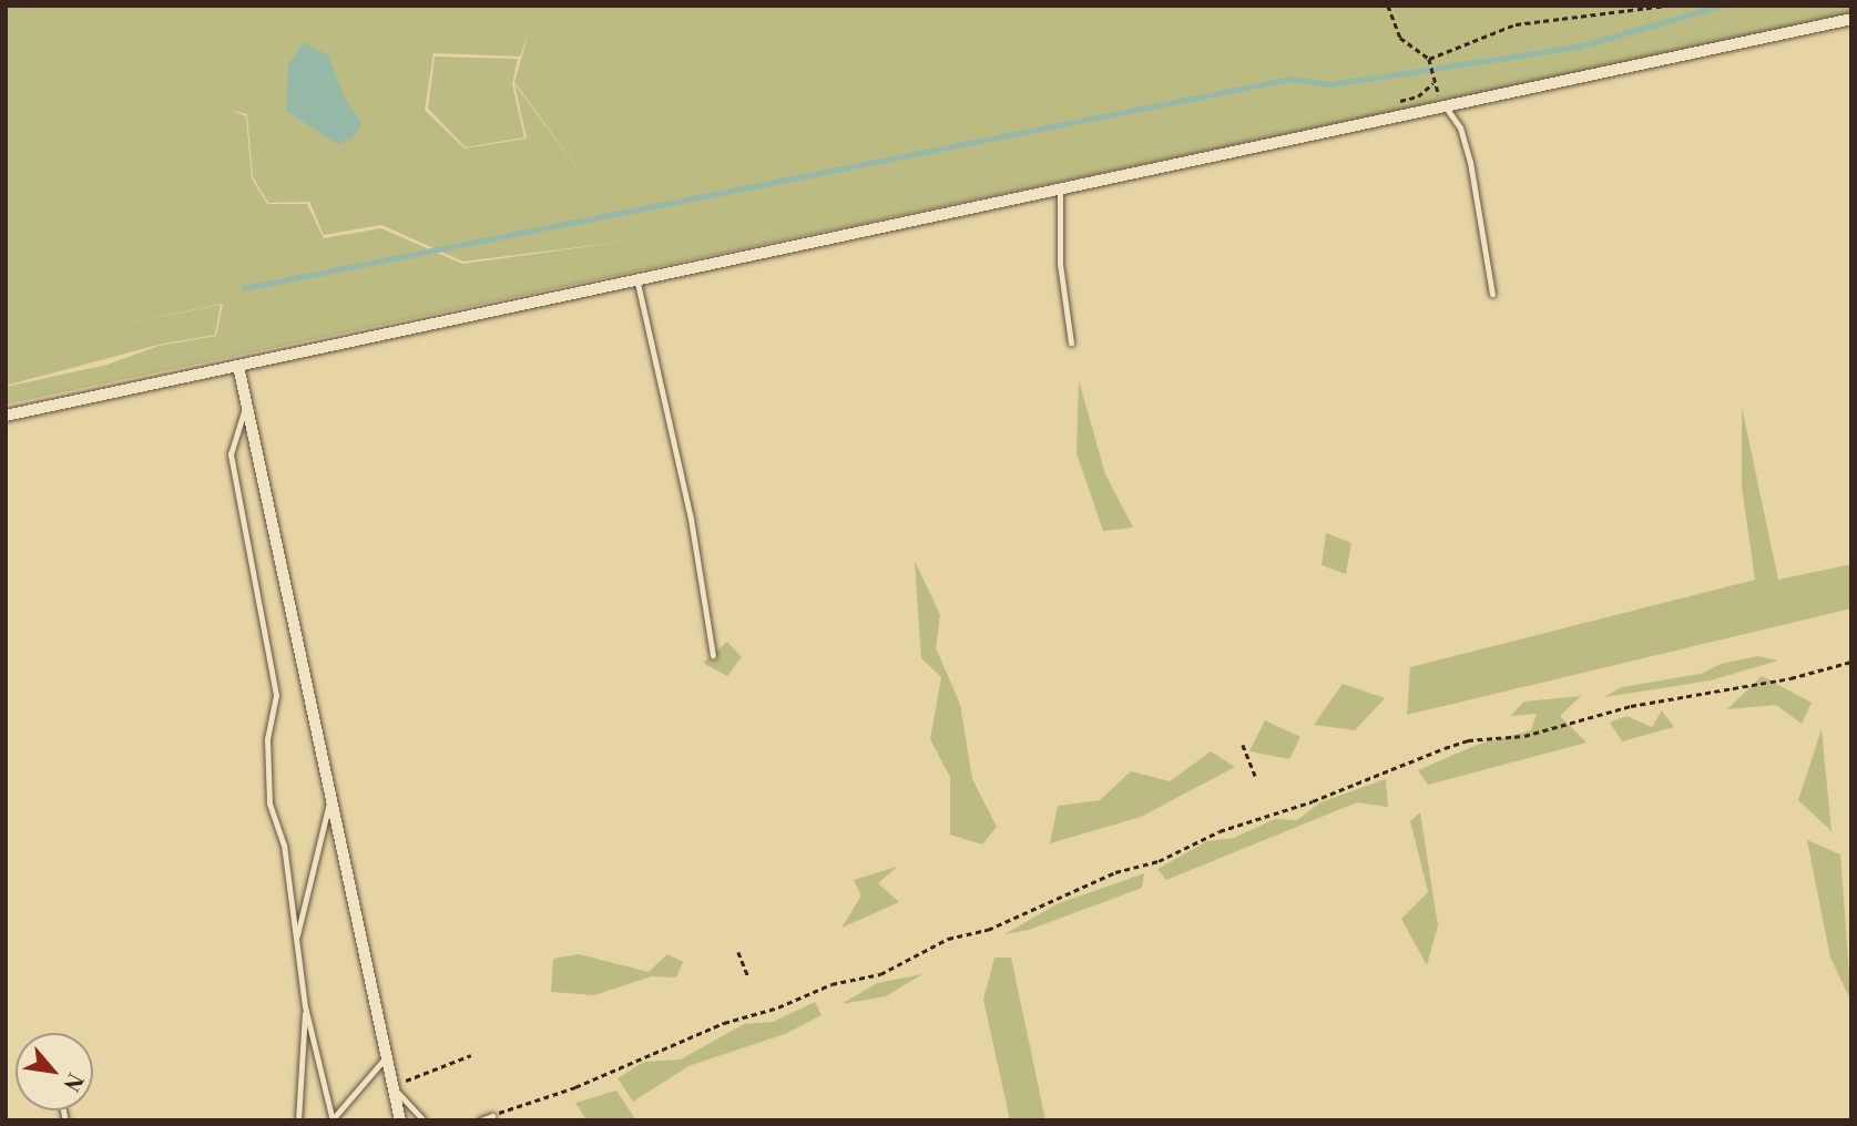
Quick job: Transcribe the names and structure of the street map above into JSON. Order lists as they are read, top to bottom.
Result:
{
  "north": "bottom right"
}
